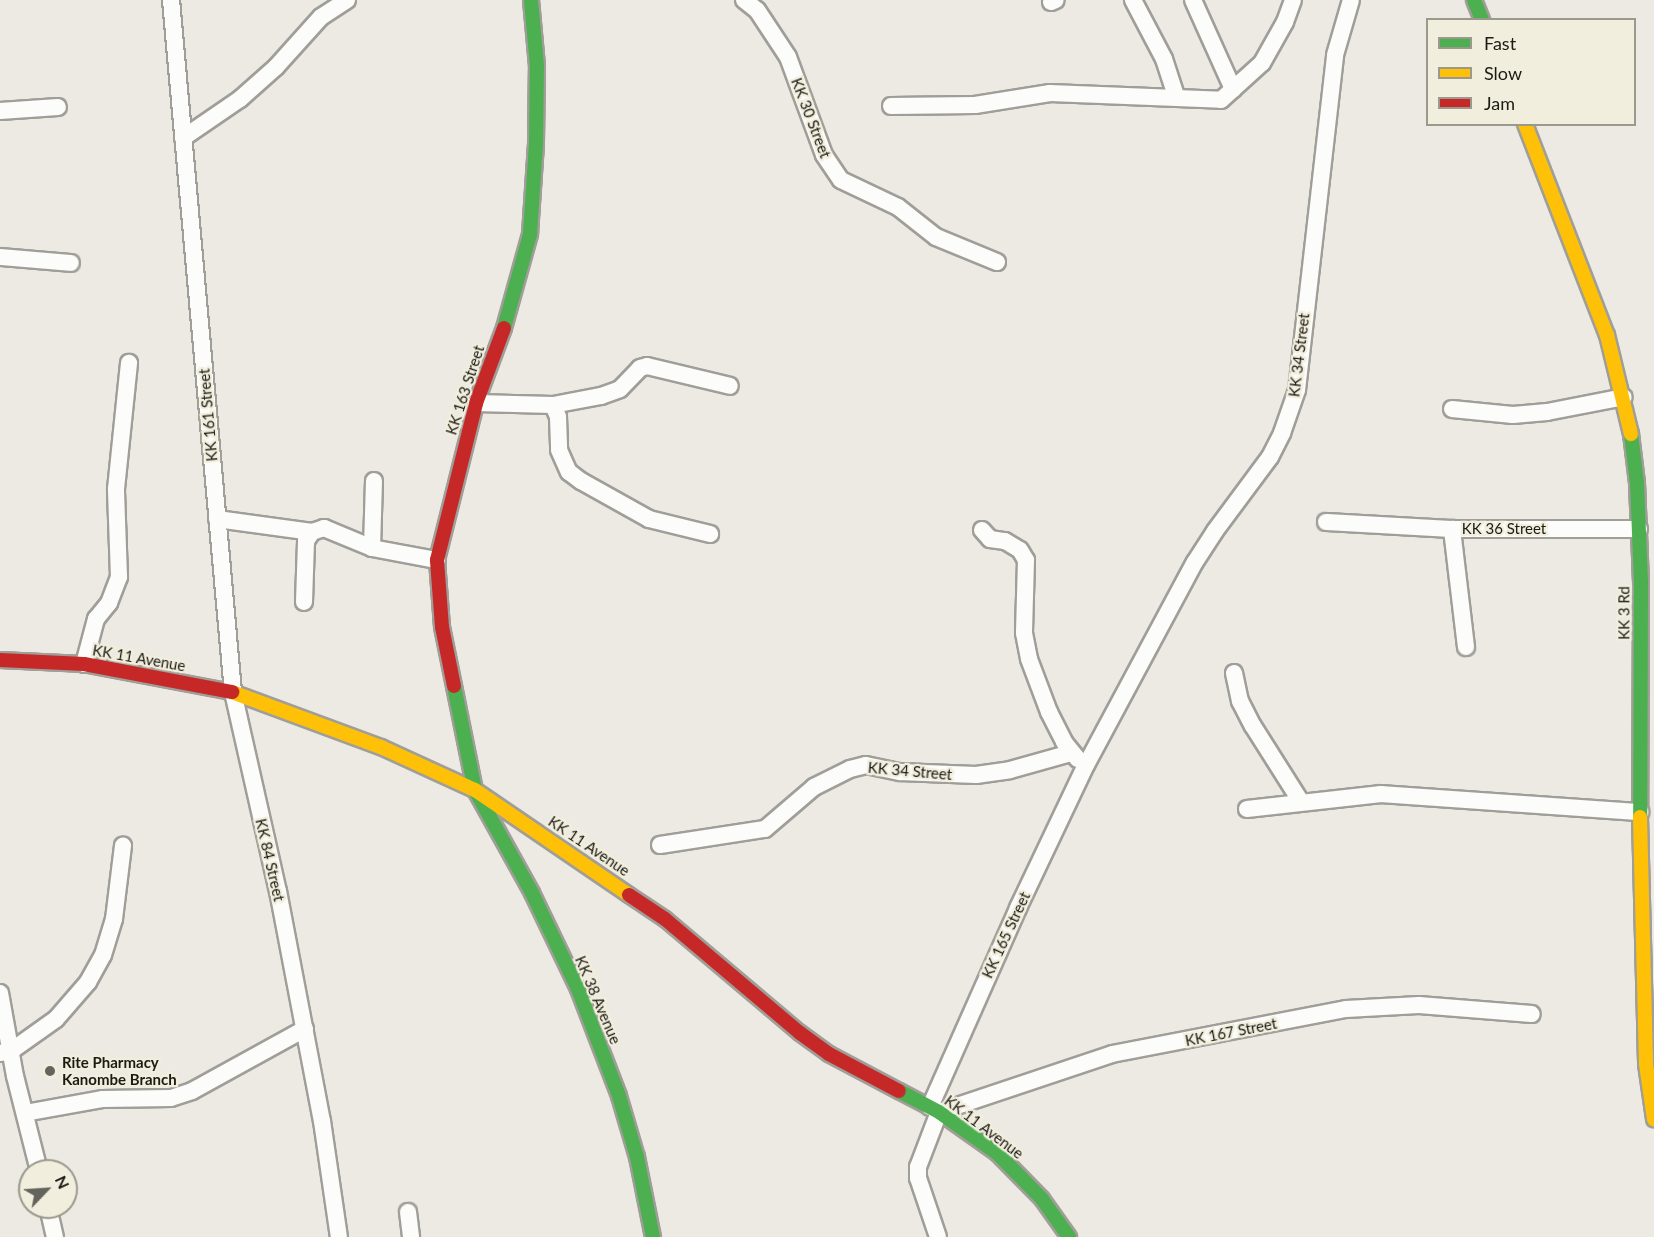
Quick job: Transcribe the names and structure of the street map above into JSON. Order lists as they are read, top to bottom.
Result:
{
  "streets": {
    "main road": [
      "KK 163 Street",
      "KK 3 Rd",
      "KK 11 Avenue",
      "KK 38 Avenue"
    ],
    "street": [
      "KK 30 Street",
      "KK 34 Street",
      "KK 161 Street",
      "KK 36 Street",
      "KK 84 Street",
      "KK 165 Street",
      "KK 167 Street"
    ]
  },
  "crossings": [
    ["KK 34 Street", "KK 165 Street"],
    ["KK 163 Street", "KK 11 Avenue"],
    ["KK 163 Street", "KK 38 Avenue"],
    ["KK 161 Street", "KK 11 Avenue"],
    ["KK 161 Street", "KK 84 Street"],
    ["KK 36 Street", "KK 3 Rd"],
    ["KK 11 Avenue", "KK 84 Street"],
    ["KK 11 Avenue", "KK 165 Street"],
    ["KK 11 Avenue", "KK 38 Avenue"],
    ["KK 11 Avenue", "KK 167 Street"],
    ["KK 165 Street", "KK 167 Street"]
  ],
  "places": ["Rite Pharmacy Kanombe Branch"],
  "legend": ["Fast", "Slow", "Jam"],
  "north": "top right"
}
